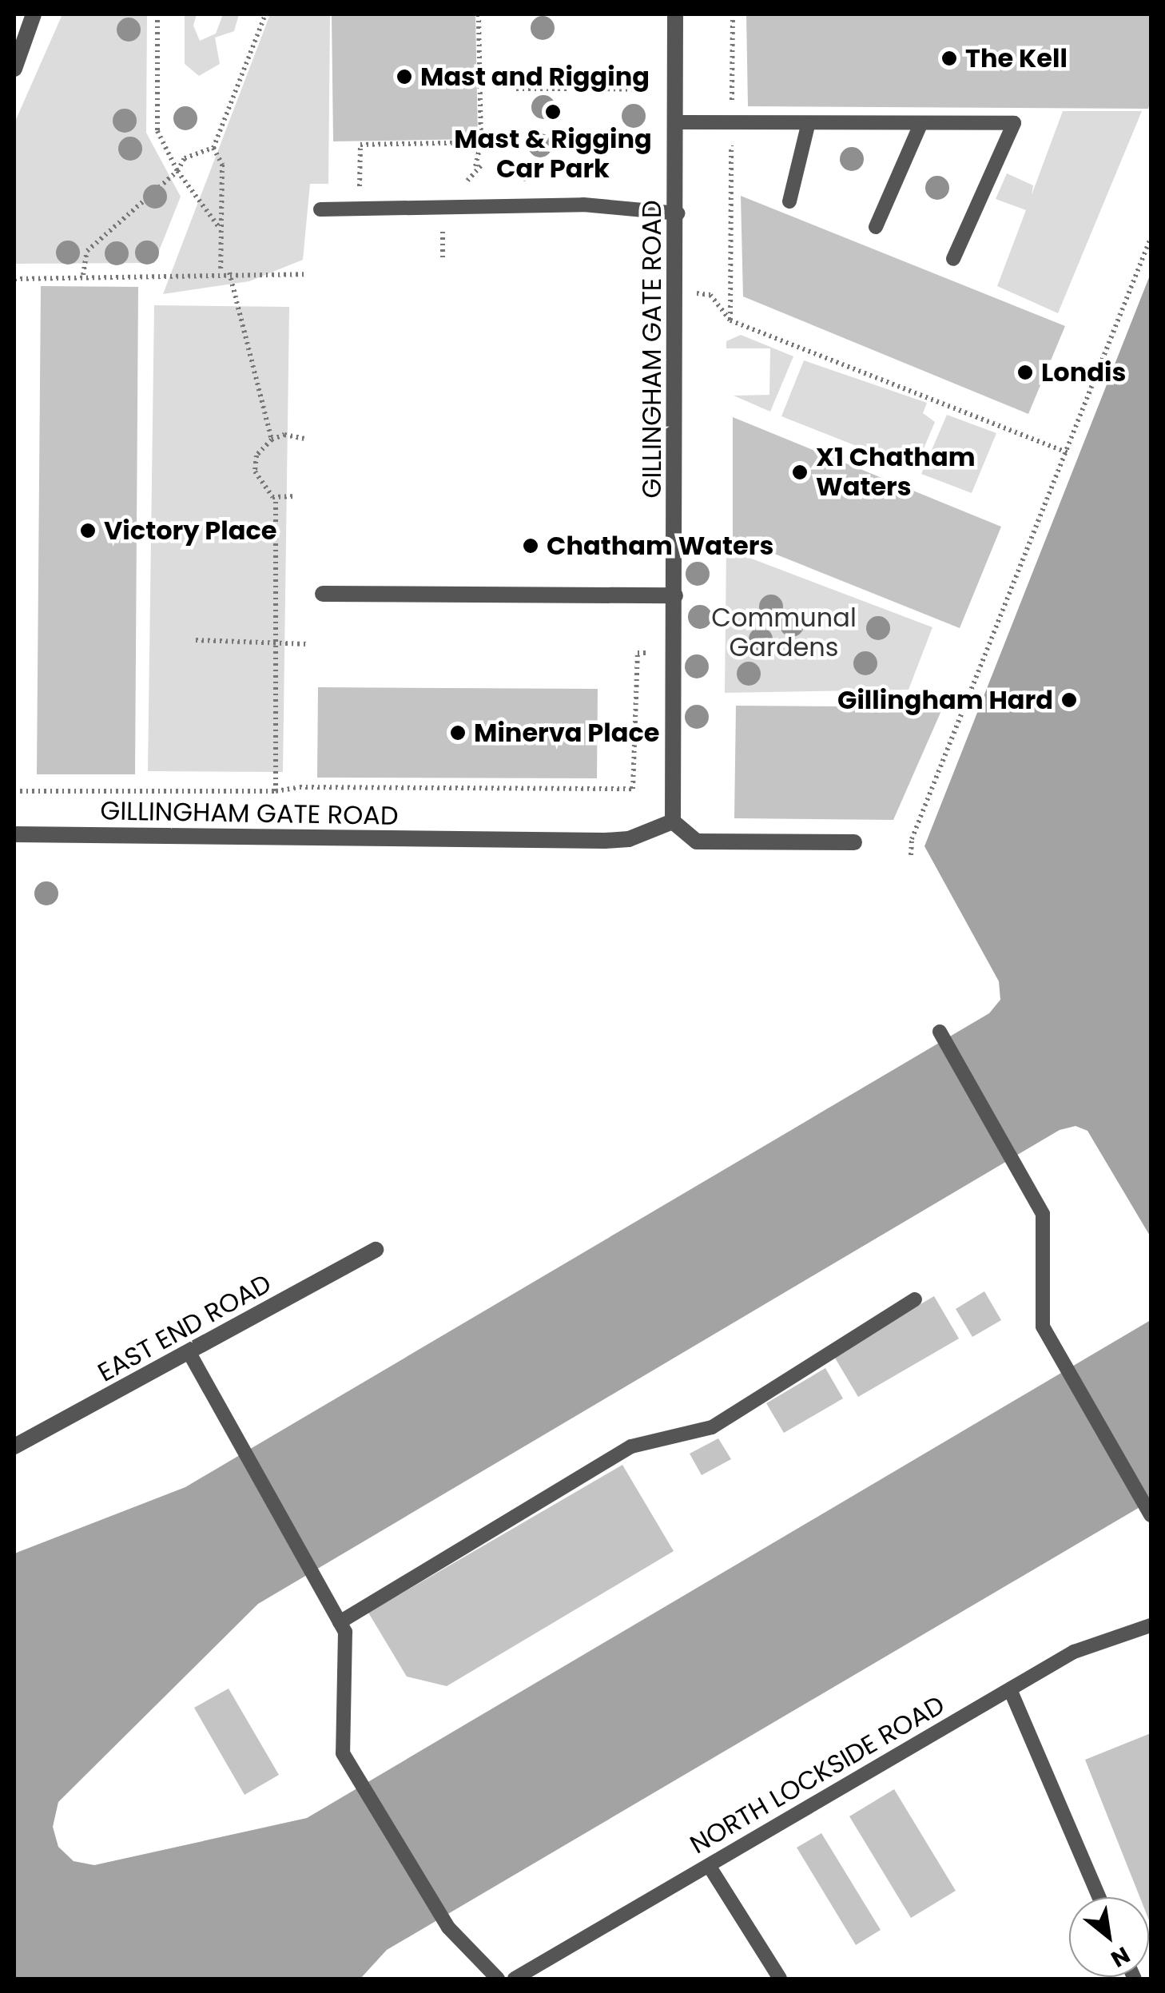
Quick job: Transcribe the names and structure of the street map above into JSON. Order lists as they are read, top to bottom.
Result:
{
  "streets": {
    "street": ["GILLINGHAM GATE ROAD", "EAST END ROAD"],
    "lane": ["NORTH LOCKSIDE ROAD"]
  },
  "parks": ["Communal Gardens"],
  "places": [
    "The Kell",
    "Mast and Rigging",
    "Mast & Rigging Car Park",
    "Londis",
    "X1 Chatham Waters",
    "Victory Place",
    "Chatham Waters",
    "Gillingham Hard",
    "Minerva Place"
  ],
  "north": "bottom right"
}
